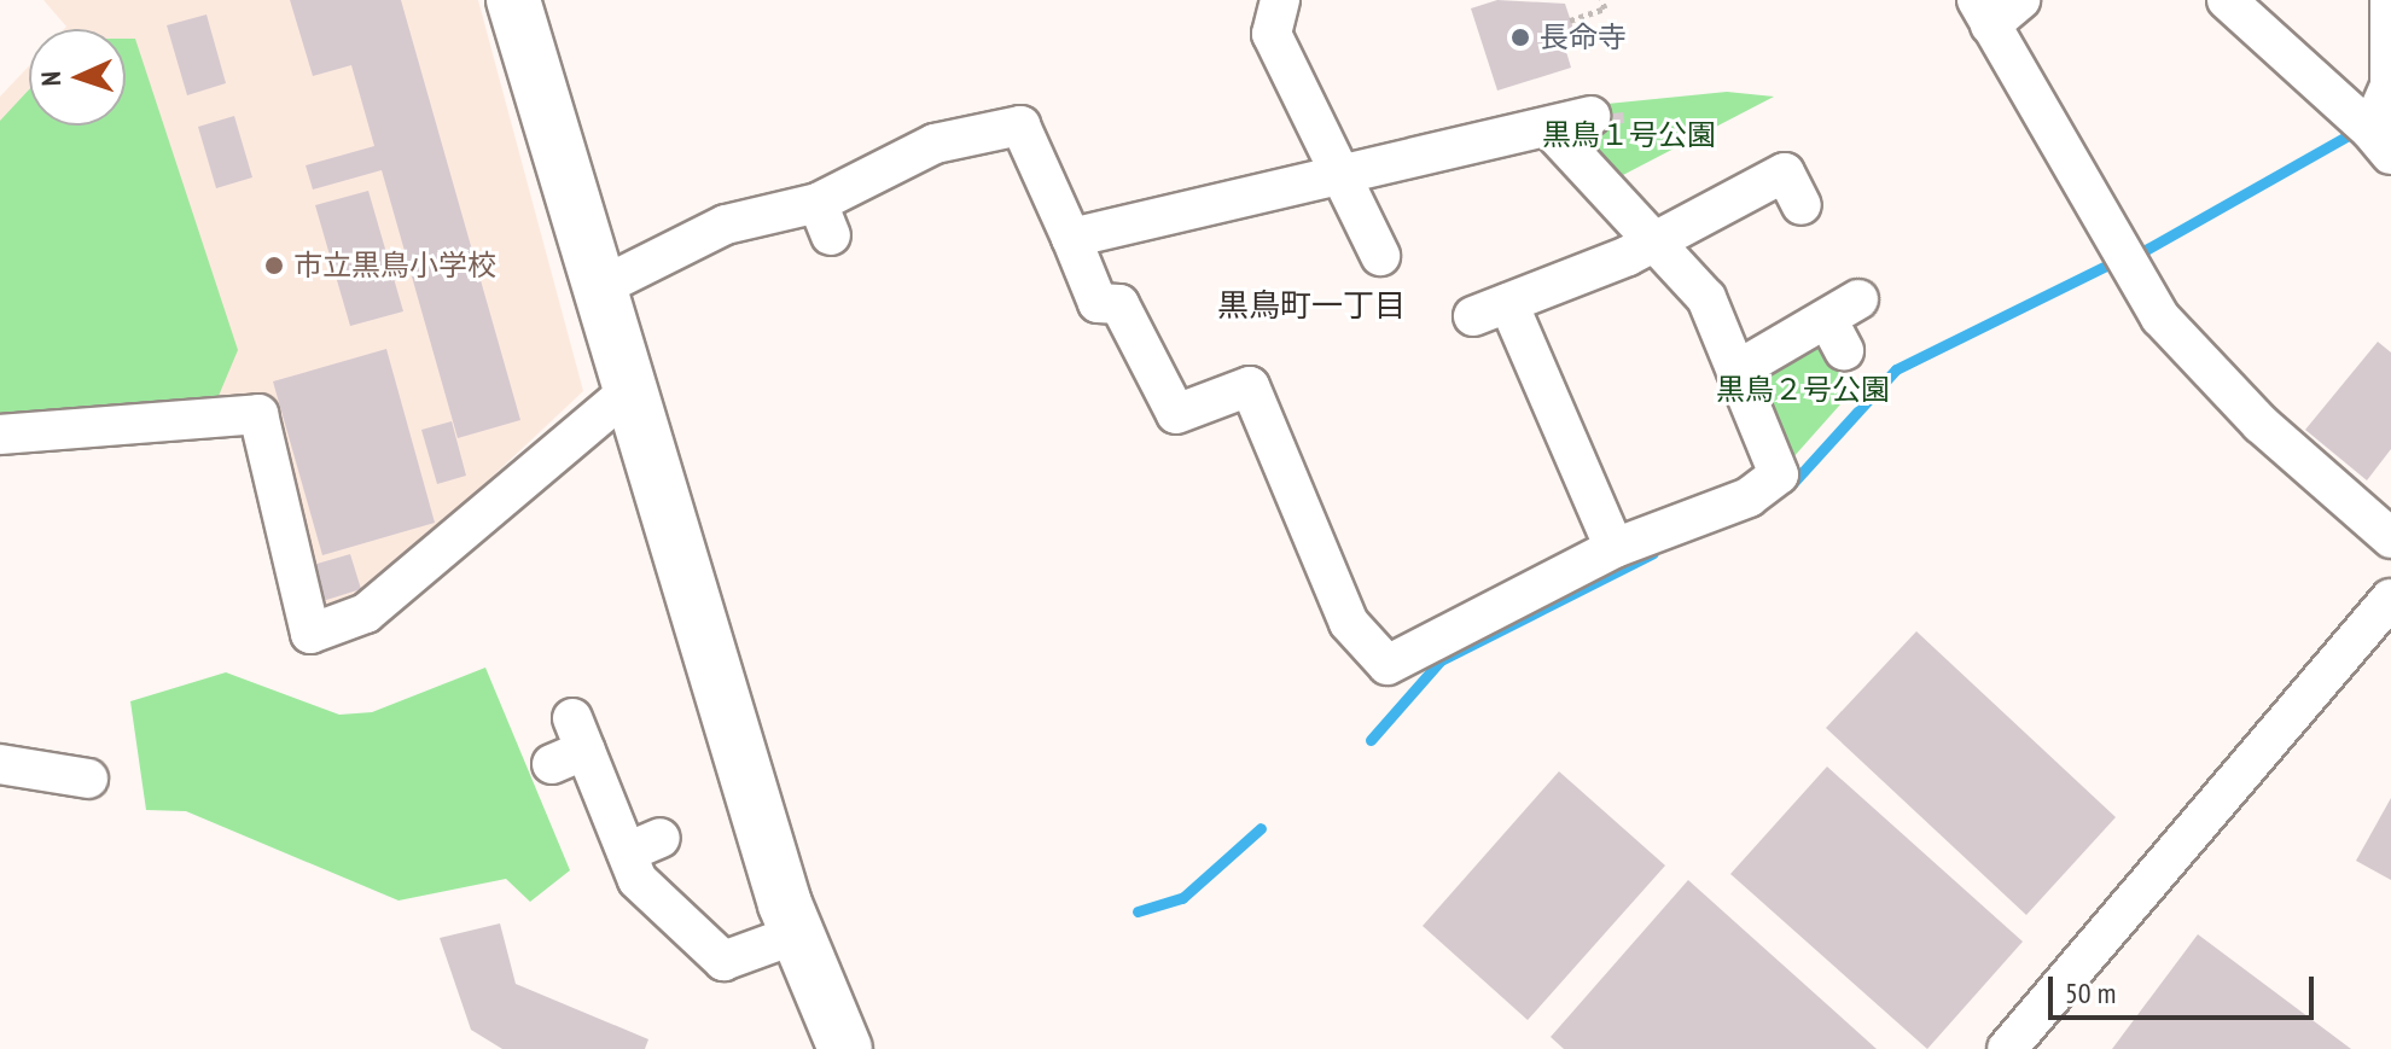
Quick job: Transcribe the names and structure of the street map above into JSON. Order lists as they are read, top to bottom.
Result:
{
  "districts": ["黒鳥町一丁目"],
  "parks": ["黒鳥１号公園", "黒鳥２号公園"],
  "places": ["長命寺", "市立黒鳥小学校"],
  "scale_bar": "50 m",
  "north": "left"
}
